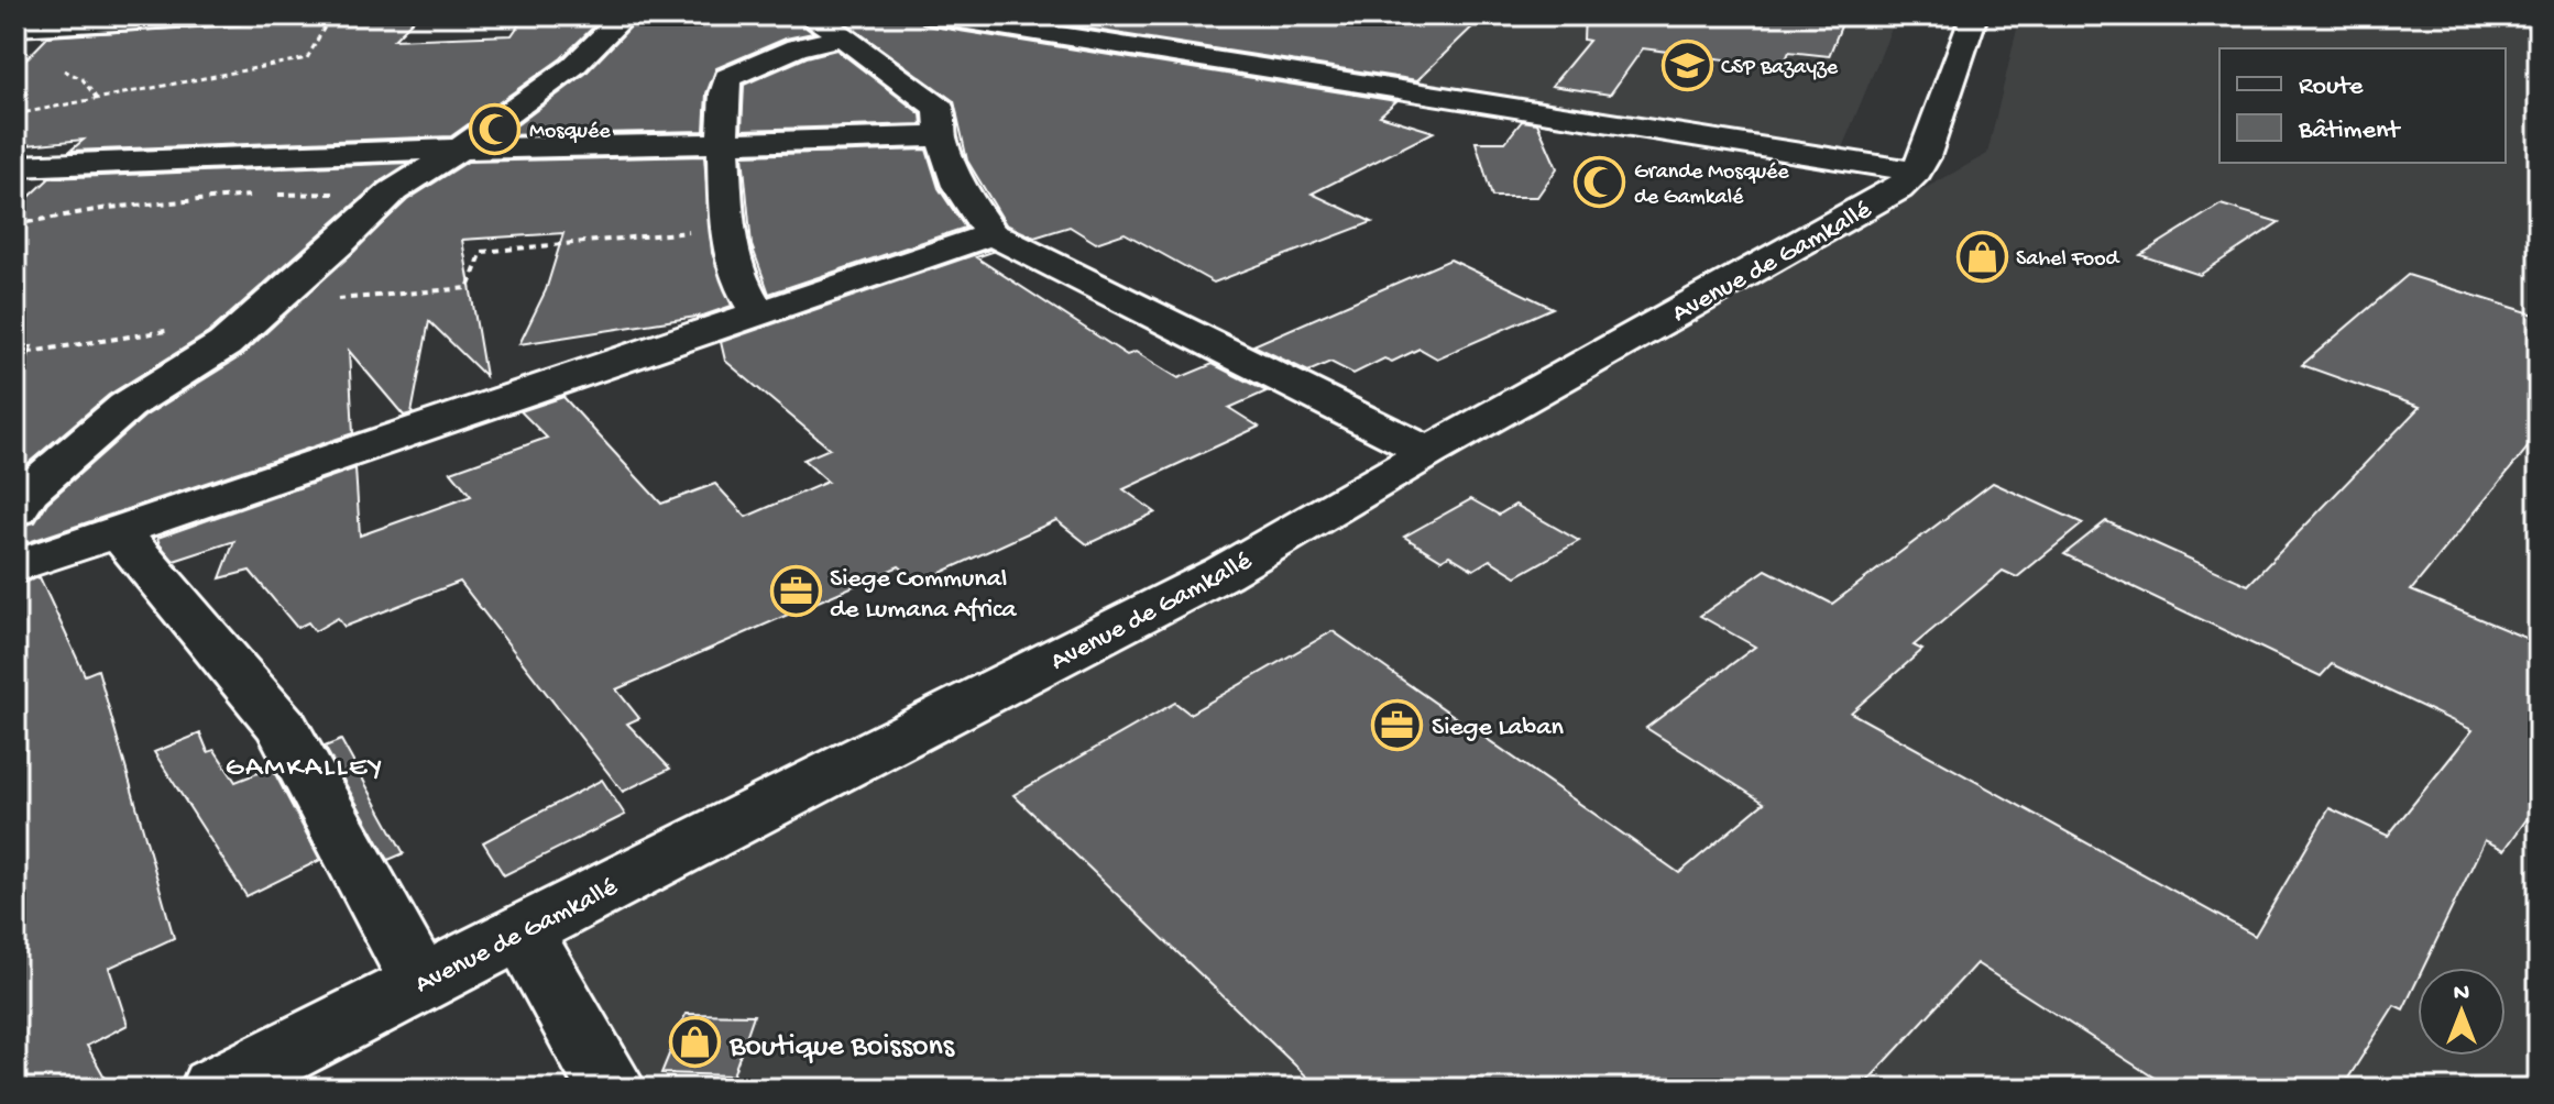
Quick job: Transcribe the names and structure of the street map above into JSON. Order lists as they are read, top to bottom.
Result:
{
  "streets": {
    "street": ["Avenue de Gamkallé"]
  },
  "districts": ["GAMKALLEY"],
  "places": {
    "school or university": ["CSP Bazayze"],
    "mosque": ["Mosquée", "Grande Mosquée de Gamkalé"],
    "shop": ["Sahel Food", "Boutique Boissons"],
    "office": ["Siege Communal de Lumana Africa", "Siege Laban"]
  },
  "legend": ["Route", "Bâtiment"],
  "north": "top"
}
